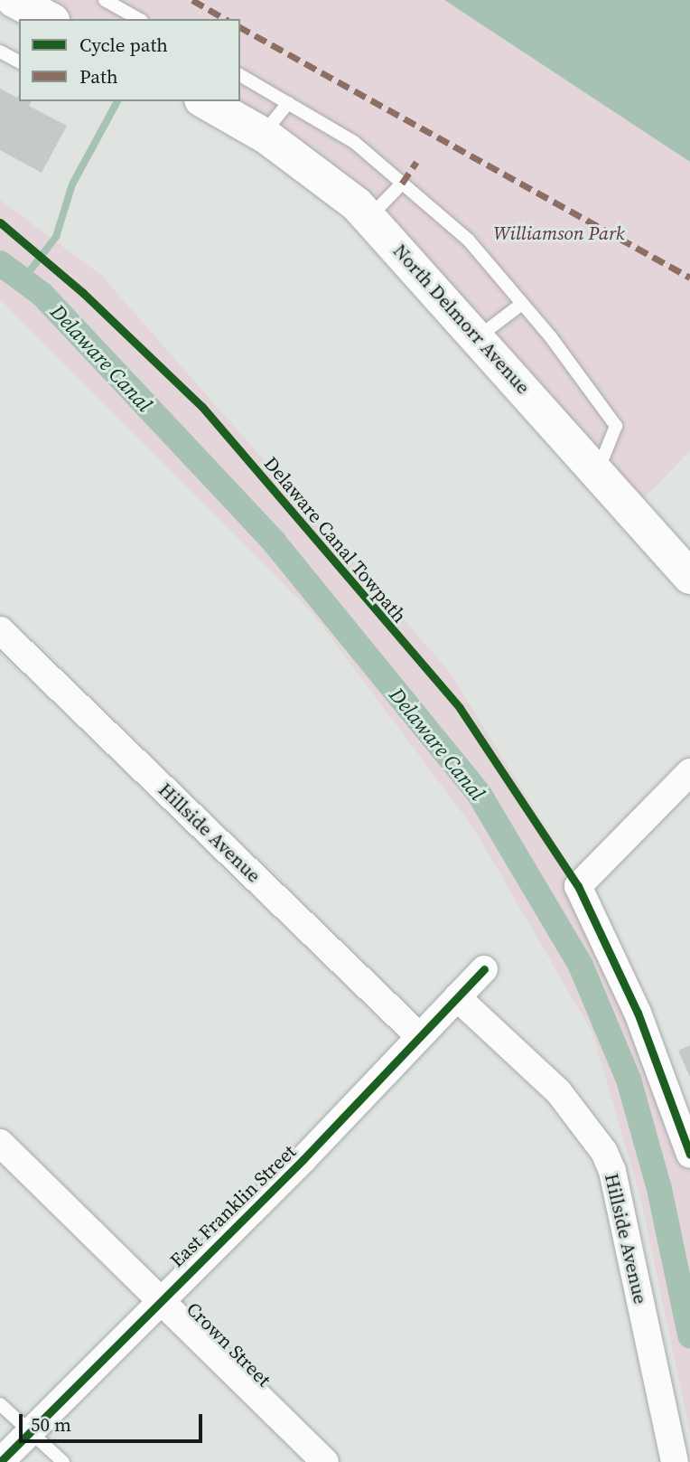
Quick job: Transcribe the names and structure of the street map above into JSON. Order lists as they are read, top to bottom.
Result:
{
  "streets": {
    "main road": ["North Delmorr Avenue"],
    "street": ["Hillside Avenue", "East Franklin Street", "Crown Street"],
    "cycle path": ["Delaware Canal Towpath"]
  },
  "crossings": [
    ["Hillside Avenue", "East Franklin Street"],
    ["East Franklin Street", "Crown Street"]
  ],
  "water": ["Delaware Canal"],
  "parks": ["Williamson Park"],
  "legend": ["Cycle path", "Path"],
  "scale_bar": "50 m"
}
